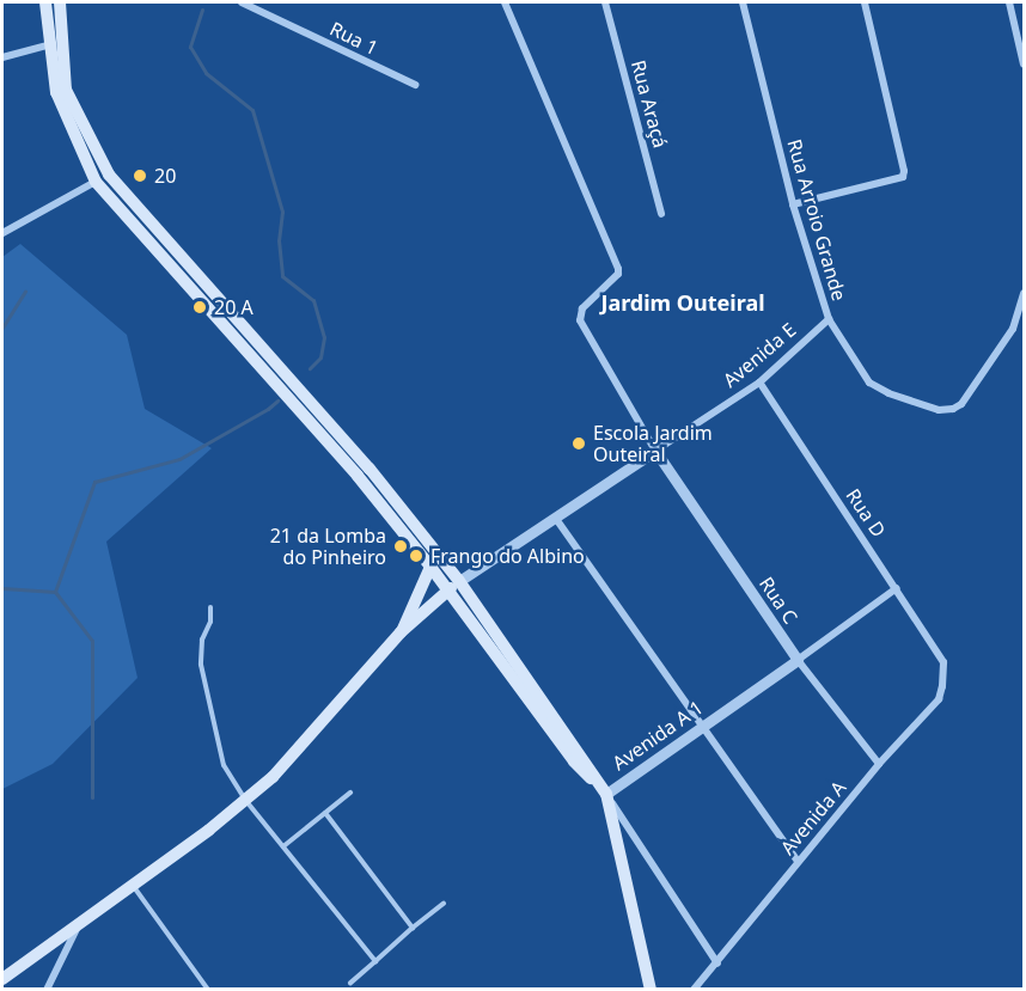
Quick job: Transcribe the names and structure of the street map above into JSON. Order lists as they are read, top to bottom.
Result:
{
  "streets": {
    "street": [
      "Rua 1",
      "Rua Araçá",
      "Rua Arroio Grande",
      "Avenida E",
      "Rua D",
      "Rua C",
      "Avenida A 1",
      "Avenida A"
    ]
  },
  "crossings": [
    ["Rua Arroio Grande", "Avenida E"],
    ["Avenida E", "Rua D"],
    ["Avenida E", "Rua C"],
    ["Rua D", "Avenida A 1"],
    ["Rua D", "Avenida A"],
    ["Rua C", "Avenida A 1"],
    ["Rua C", "Avenida A"],
    ["Avenida A 1", "Avenida A"]
  ],
  "districts": ["Jardim Outeiral"],
  "places": [
    "20",
    "20 A",
    "Escola Jardim Outeiral",
    "21 da Lomba do Pinheiro",
    "Frango do Albino"
  ]
}
